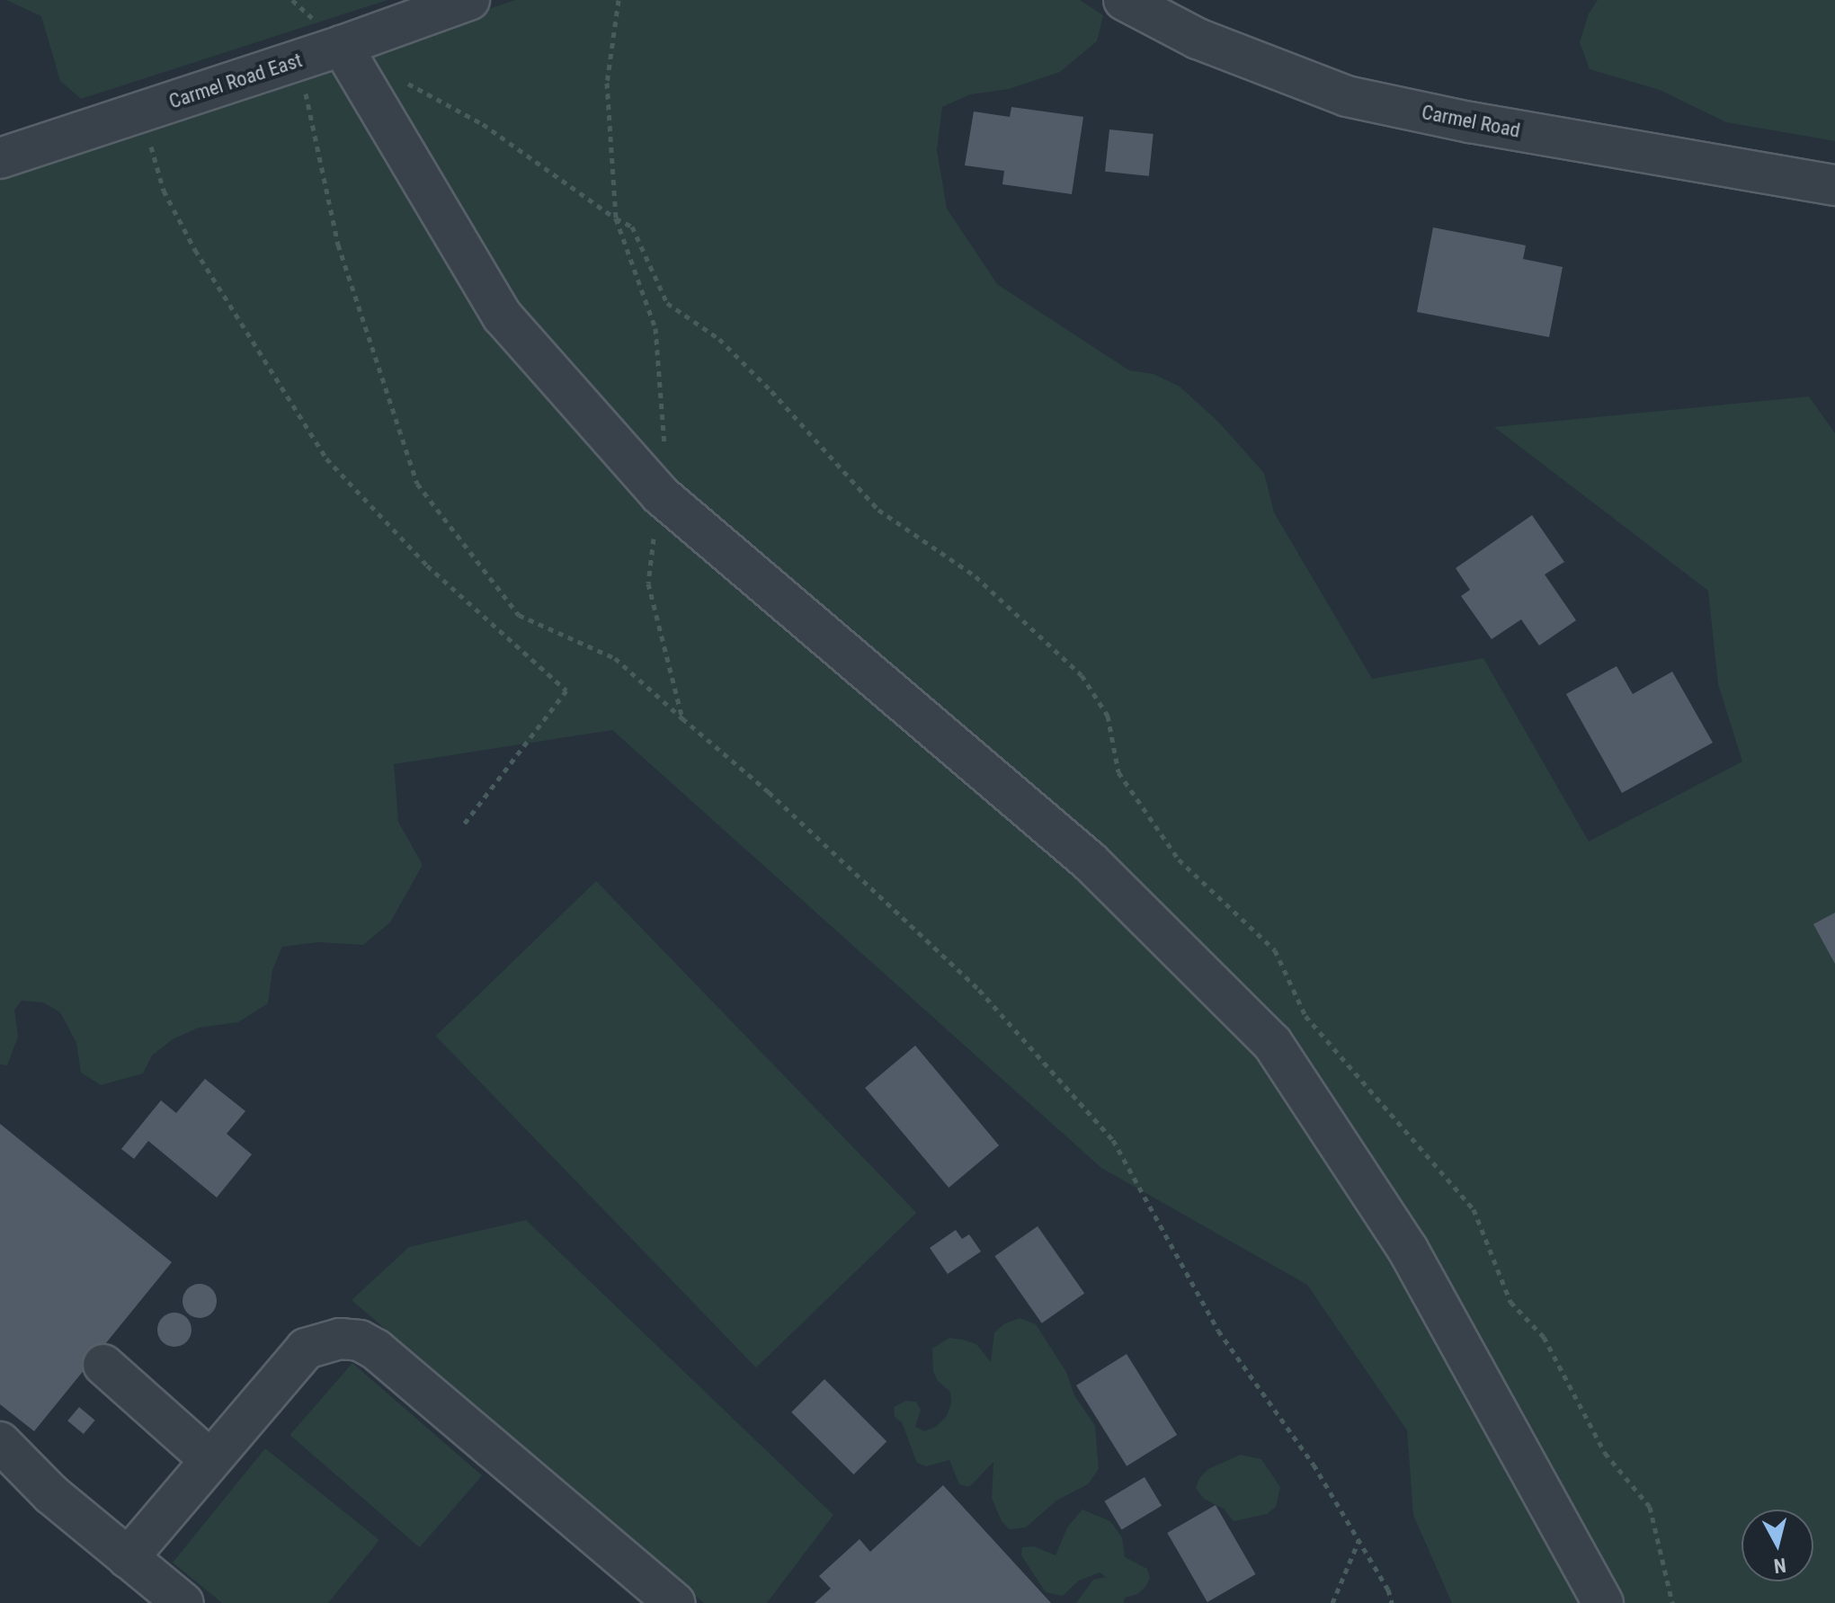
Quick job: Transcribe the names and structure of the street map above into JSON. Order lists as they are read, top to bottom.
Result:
{
  "streets": {
    "street": ["Carmel Road East", "Carmel Road"]
  },
  "north": "bottom"
}
